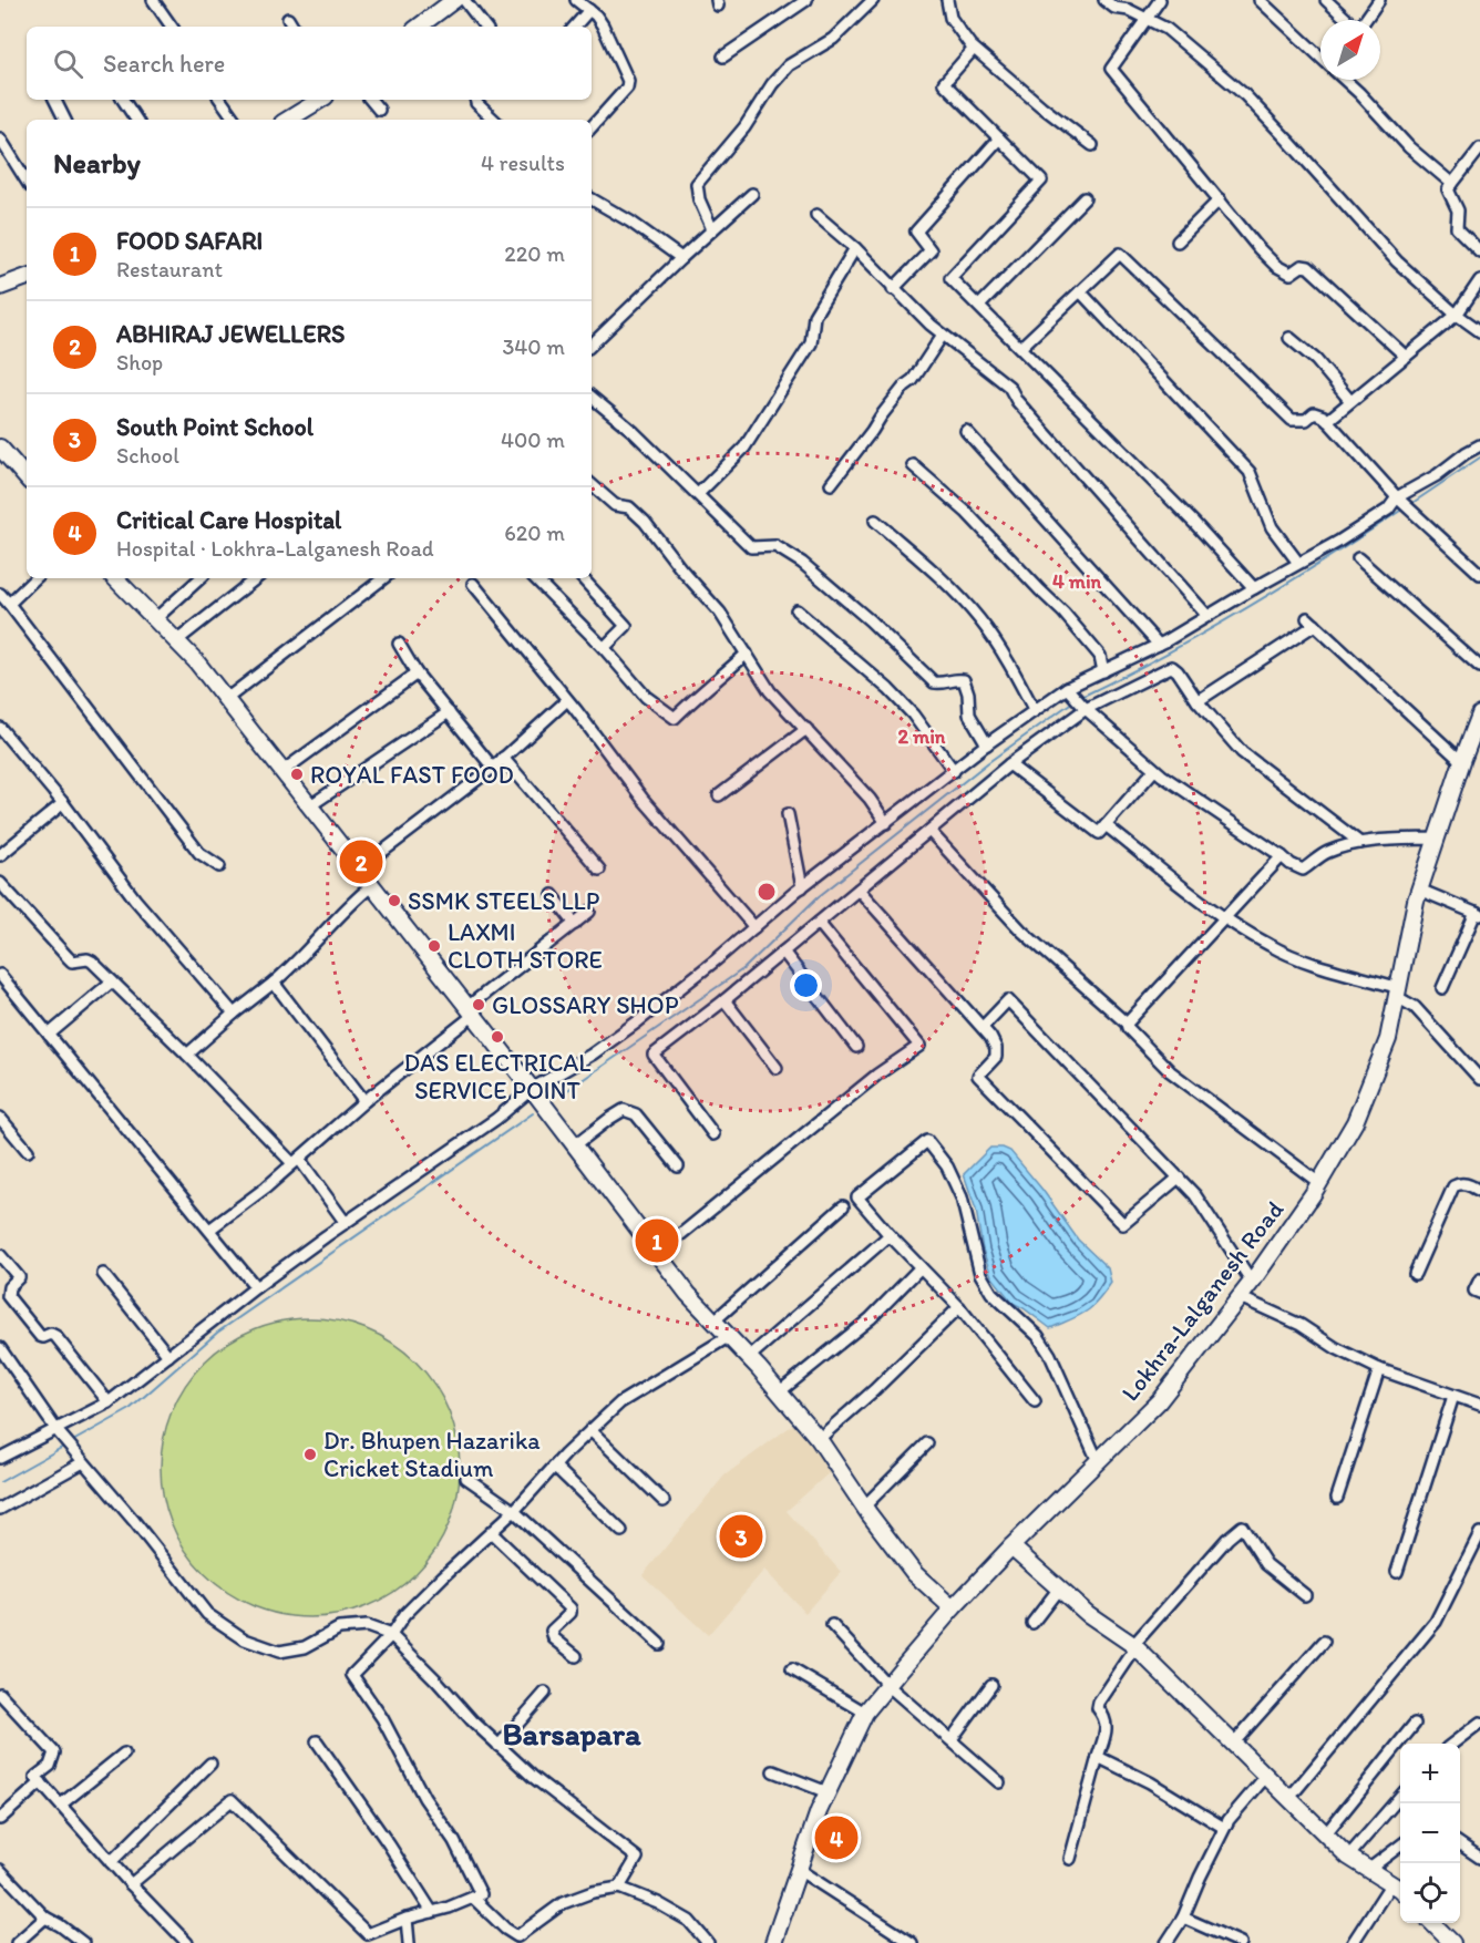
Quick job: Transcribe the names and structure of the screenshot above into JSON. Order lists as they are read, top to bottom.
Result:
{
  "streets": {
    "street": ["Lokhra-Lalganesh Road"]
  },
  "districts": ["Barsapara"],
  "places": [
    "ROYAL FAST FOOD",
    "SSMK STEELS LLP",
    "LAXMI CLOTH STORE",
    "GLOSSARY SHOP",
    "DAS ELECTRICAL SERVICE POINT",
    "Dr. Bhupen Hazarika Cricket Stadium"
  ],
  "north": "top right",
  "page": {
    "search": "Search here",
    "heading": ["Nearby", "4 results"],
    "list": [
      {
        "mark": "1",
        "name": "FOOD SAFARI",
        "note": "Restaurant",
        "value": "220 m"
      },
      {
        "mark": "2",
        "name": "ABHIRAJ JEWELLERS",
        "note": "Shop",
        "value": "340 m"
      },
      {
        "mark": "3",
        "name": "South Point School",
        "note": "School",
        "value": "400 m"
      },
      {
        "mark": "4",
        "name": "Critical Care Hospital",
        "note": "Hospital · Lokhra-Lalganesh Road",
        "value": "620 m"
      }
    ],
    "pins": [
      "2",
      "1",
      "3",
      "4"
    ],
    "map_buttons": ["+", "−"]
  },
  "rings": ["4 min", "2 min"]
}
